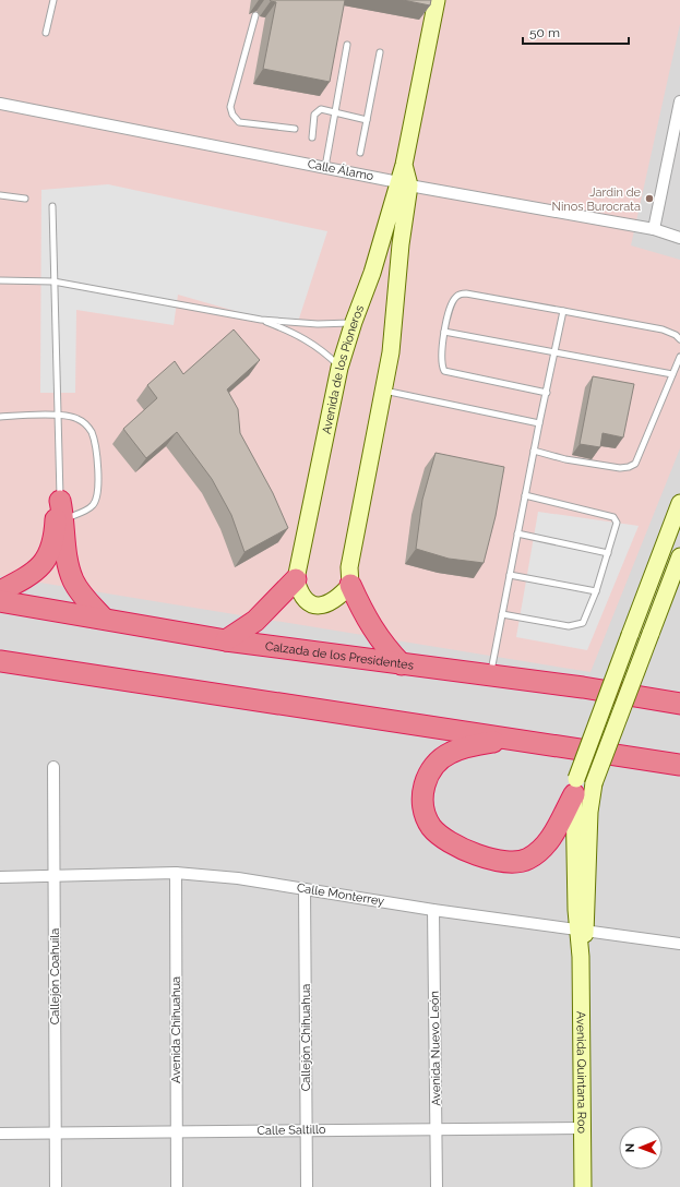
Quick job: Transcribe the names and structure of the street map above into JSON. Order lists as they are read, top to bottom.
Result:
{
  "streets": {
    "highway": ["Calzada de los Presidentes"],
    "street": [
      "Calle Álamo",
      "Avenida de los Pioneros",
      "Calle Monterrey",
      "Callejón Coahuila",
      "Avenida Chihuahua",
      "Callejón Chihuahua",
      "Avenida Nuevo León",
      "Avenida Quintana Roo",
      "Calle Saltillo"
    ]
  },
  "crossings": [
    ["Calle Álamo", "Avenida de los Pioneros"],
    ["Calle Monterrey", "Callejón Coahuila"],
    ["Calle Monterrey", "Avenida Chihuahua"],
    ["Calle Monterrey", "Callejón Chihuahua"],
    ["Calle Monterrey", "Avenida Nuevo León"],
    ["Calle Monterrey", "Avenida Quintana Roo"],
    ["Callejón Coahuila", "Calle Saltillo"],
    ["Avenida Chihuahua", "Calle Saltillo"],
    ["Callejón Chihuahua", "Calle Saltillo"],
    ["Avenida Nuevo León", "Calle Saltillo"],
    ["Avenida Quintana Roo", "Calle Saltillo"]
  ],
  "places": ["Jardin de Ninos Burocrata"],
  "scale_bar": "50 m",
  "north": "left"
}
